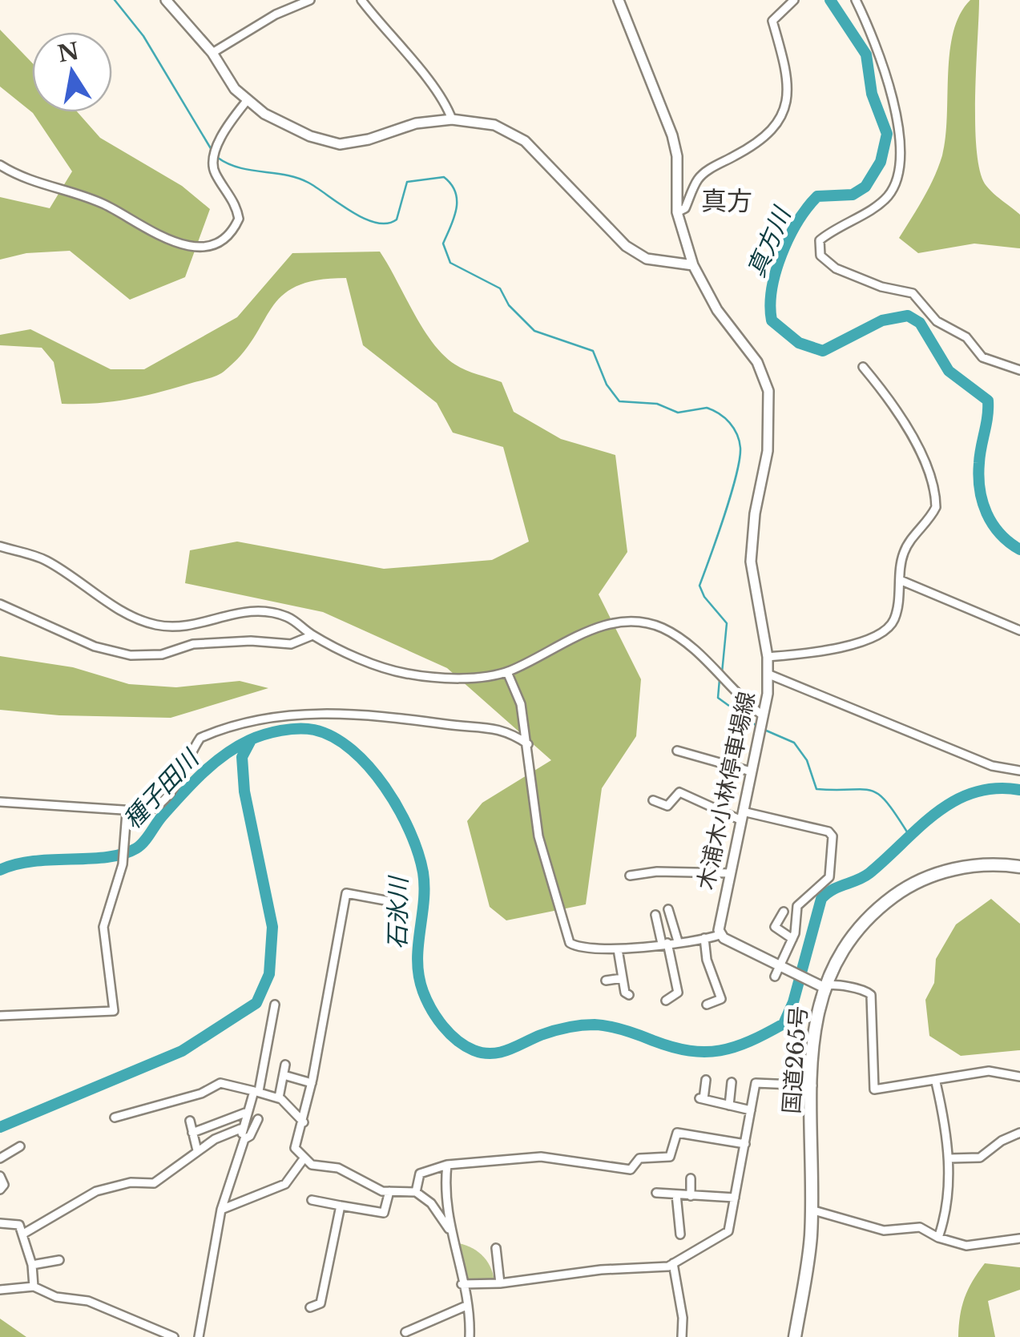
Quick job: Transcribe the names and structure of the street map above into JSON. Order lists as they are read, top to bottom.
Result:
{
  "streets": {
    "highway": ["国道265号"],
    "main road": ["木浦木小林停車場線"]
  },
  "districts": ["真方"],
  "water": ["真方川", "種子田川", "石氷川"],
  "north": "top"
}
